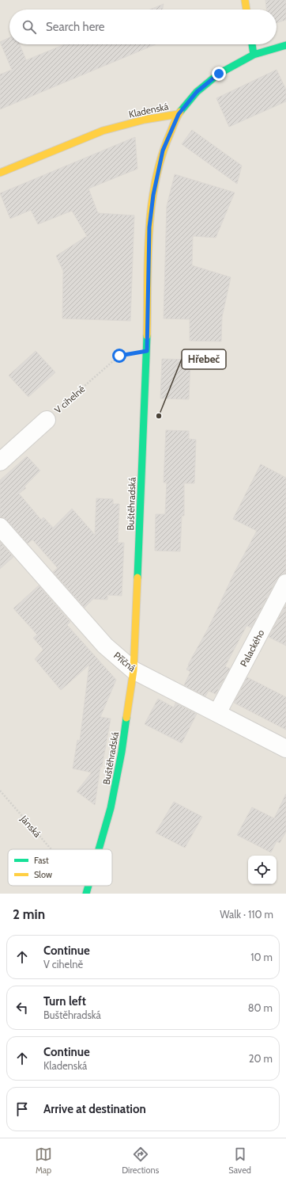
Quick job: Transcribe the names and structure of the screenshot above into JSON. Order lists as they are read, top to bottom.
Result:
{
  "streets": {
    "street": [
      "Kladenská",
      "V cihelně",
      "Buštěhradská",
      "Palackého",
      "Příčná"
    ],
    "path": ["Jánská"]
  },
  "crossings": [
    ["Kladenská", "Buštěhradská"],
    ["V cihelně", "Buštěhradská"],
    ["Buštěhradská", "Příčná"],
    ["Palackého", "Příčná"]
  ],
  "places": ["Hřebeč"],
  "legend": ["Fast", "Slow"],
  "page": {
    "search": "Search here",
    "heading": ["2 min", "Walk · 110 m"],
    "list": [
      ["Continue", "V cihelně", "10 m"],
      ["Turn left", "Buštěhradská", "80 m"],
      ["Continue", "Kladenská", "20 m"],
      "Arrive at destination"
    ],
    "nav": ["Map", "Directions", "Saved"]
  }
}
